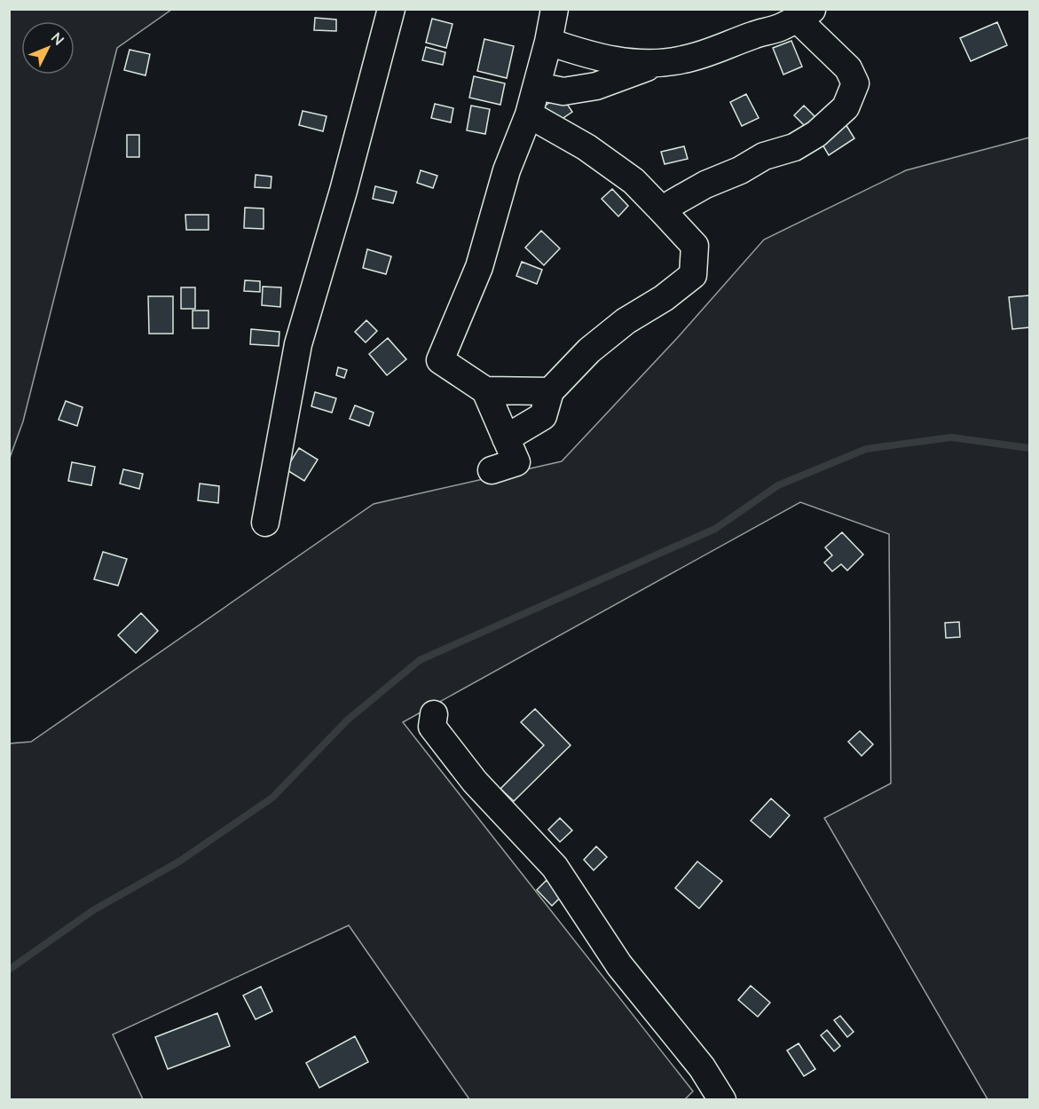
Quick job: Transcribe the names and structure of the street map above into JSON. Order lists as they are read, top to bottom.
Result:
{
  "north": "top right"
}
